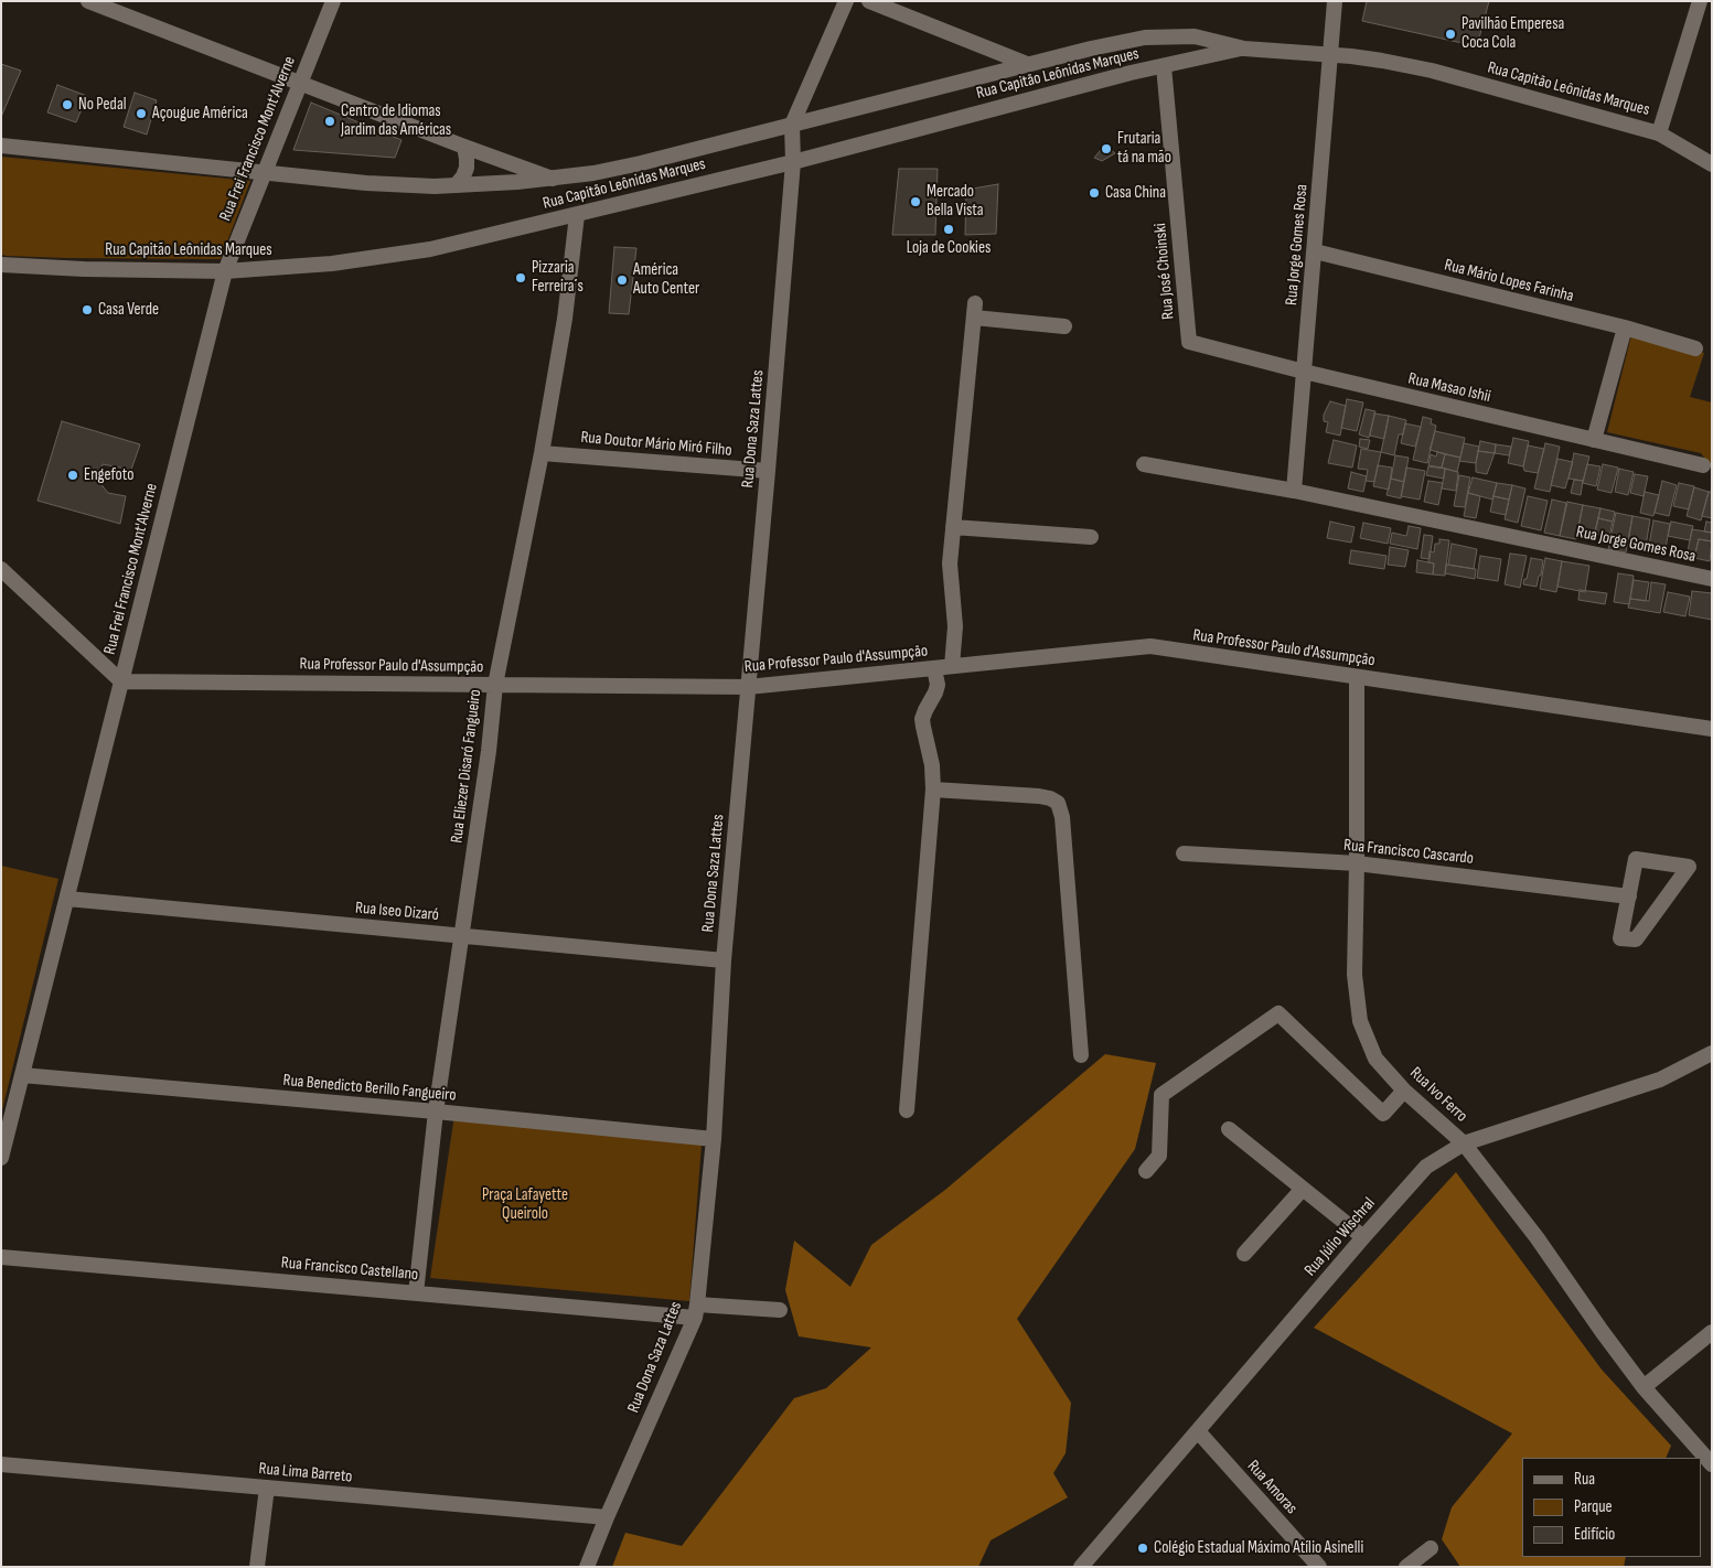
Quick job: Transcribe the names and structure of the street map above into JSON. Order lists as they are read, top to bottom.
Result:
{
  "streets": {
    "street": [
      "Rua Capitão Leônidas Marques",
      "Rua Frei Francisco Mont'Alverne",
      "Rua Jorge Gomes Rosa",
      "Rua José Choinski",
      "Rua Mário Lopes Farinha",
      "Rua Masao Ishii",
      "Rua Dona Saza Lattes",
      "Rua Doutor Mário Miró Filho",
      "Rua Professor Paulo d'Assumpção",
      "Rua Eliezer Disaró Fangueiro",
      "Rua Francisco Cascardo",
      "Rua Iseo Dizaró",
      "Rua Benedicto Berillo Fangueiro",
      "Rua Ivo Ferro",
      "Rua Júlio Wischral",
      "Rua Francisco Castellano",
      "Rua Lima Barreto",
      "Rua Amoras"
    ]
  },
  "crossings": [
    ["Rua Capitão Leônidas Marques", "Rua Frei Francisco Mont'Alverne"],
    ["Rua Capitão Leônidas Marques", "Rua Jorge Gomes Rosa"],
    ["Rua Capitão Leônidas Marques", "Rua José Choinski"],
    ["Rua Capitão Leônidas Marques", "Rua Dona Saza Lattes"],
    ["Rua Capitão Leônidas Marques", "Rua Eliezer Disaró Fangueiro"],
    ["Rua Frei Francisco Mont'Alverne", "Rua Professor Paulo d'Assumpção"],
    ["Rua Frei Francisco Mont'Alverne", "Rua Iseo Dizaró"],
    ["Rua Frei Francisco Mont'Alverne", "Rua Benedicto Berillo Fangueiro"],
    ["Rua Jorge Gomes Rosa", "Rua Mário Lopes Farinha"],
    ["Rua Jorge Gomes Rosa", "Rua Masao Ishii"],
    ["Rua José Choinski", "Rua Masao Ishii"],
    ["Rua Dona Saza Lattes", "Rua Doutor Mário Miró Filho"],
    ["Rua Dona Saza Lattes", "Rua Professor Paulo d'Assumpção"],
    ["Rua Dona Saza Lattes", "Rua Iseo Dizaró"],
    ["Rua Dona Saza Lattes", "Rua Benedicto Berillo Fangueiro"],
    ["Rua Dona Saza Lattes", "Rua Francisco Castellano"],
    ["Rua Dona Saza Lattes", "Rua Lima Barreto"],
    ["Rua Doutor Mário Miró Filho", "Rua Eliezer Disaró Fangueiro"],
    ["Rua Professor Paulo d'Assumpção", "Rua Eliezer Disaró Fangueiro"],
    ["Rua Professor Paulo d'Assumpção", "Rua Ivo Ferro"],
    ["Rua Eliezer Disaró Fangueiro", "Rua Iseo Dizaró"],
    ["Rua Eliezer Disaró Fangueiro", "Rua Benedicto Berillo Fangueiro"],
    ["Rua Eliezer Disaró Fangueiro", "Rua Francisco Castellano"],
    ["Rua Francisco Cascardo", "Rua Ivo Ferro"],
    ["Rua Ivo Ferro", "Rua Júlio Wischral"],
    ["Rua Júlio Wischral", "Rua Amoras"]
  ],
  "parks": ["Praça Lafayette Queirolo"],
  "places": [
    "Pavilhão Emperesa Coca Cola",
    "No Pedal",
    "Açougue América",
    "Centro de Idiomas Jardim das Américas",
    "Frutaria tá na mão",
    "Casa China",
    "Mercado Bella Vista",
    "Loja de Cookies",
    "Pizzaria Ferreira´s",
    "América Auto Center",
    "Casa Verde",
    "Engefoto",
    "Colégio Estadual Máximo Atílio Asinelli"
  ],
  "legend": ["Rua", "Parque", "Edifício"]
}
